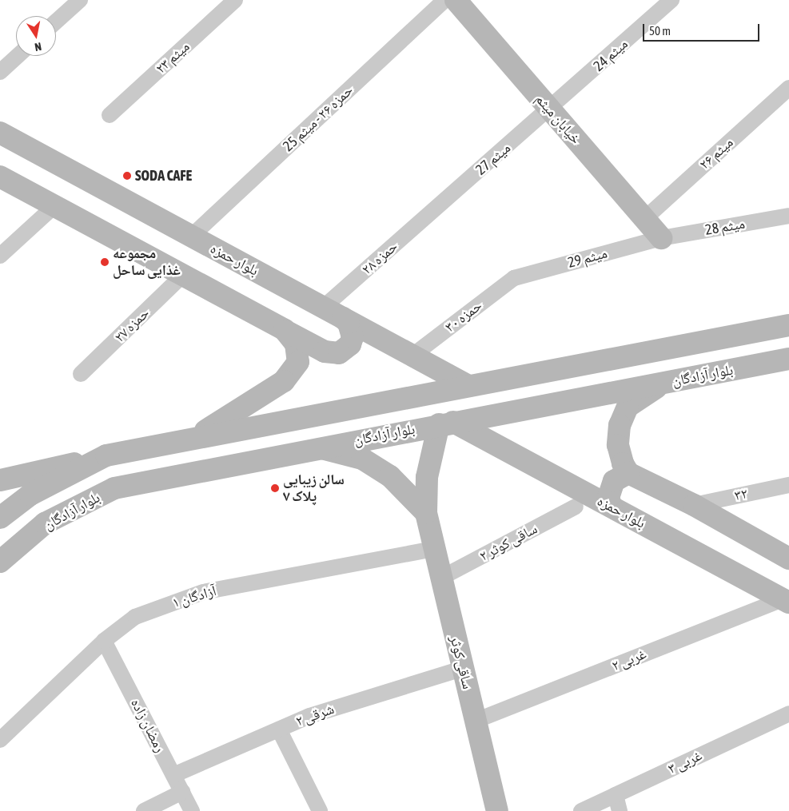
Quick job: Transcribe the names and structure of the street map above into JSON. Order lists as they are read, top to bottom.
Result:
{
  "streets": {
    "main road": [
      "خیابان میثم",
      "بلوار حمزه",
      "بلوار آزادگان",
      "ساقی کوثر"
    ],
    "street": [
      "میثم 24",
      "میثم ۲۳",
      "حمزه ۲۶ - میثم 25",
      "میثم ۲۶",
      "میثم 27",
      "میثم 28",
      "حمزه ۲۸",
      "میثم 29",
      "حمزه ۳۰",
      "حمزه ۲۷",
      "۳۲",
      "ساقی کوثر ۲",
      "آزادگان ۱",
      "۲ غربی",
      "۲ شرقی",
      "رمضان زاده",
      "۳ غربی"
    ]
  },
  "crossings": [
    ["میثم 24", "خیابان میثم"],
    ["میثم 24", "میثم 27"],
    ["حمزه ۲۶ - میثم 25", "بلوار حمزه"],
    ["خیابان میثم", "میثم ۲۶"],
    ["خیابان میثم", "میثم 27"],
    ["خیابان میثم", "میثم 28"],
    ["خیابان میثم", "میثم 29"],
    ["میثم 27", "حمزه ۲۸"],
    ["میثم 28", "میثم 29"],
    ["حمزه ۲۸", "بلوار حمزه"],
    ["میثم 29", "حمزه ۳۰"],
    ["بلوار حمزه", "حمزه ۳۰"],
    ["بلوار حمزه", "بلوار آزادگان"],
    ["بلوار حمزه", "۲ غربی"],
    ["بلوار حمزه", "ساقی کوثر"],
    ["بلوار آزادگان", "ساقی کوثر"],
    ["ساقی کوثر ۲", "ساقی کوثر"],
    ["آزادگان ۱", "ساقی کوثر"],
    ["آزادگان ۱", "رمضان زاده"],
    ["۲ غربی", "ساقی کوثر"],
    ["ساقی کوثر", "۲ شرقی"],
    ["۲ شرقی", "رمضان زاده"]
  ],
  "places": ["SODA CAFE", "مجموعه غذایی ساحل", "سالن زیبایی پلاک ۷"],
  "scale_bar": "50 m",
  "north": "bottom"
}
